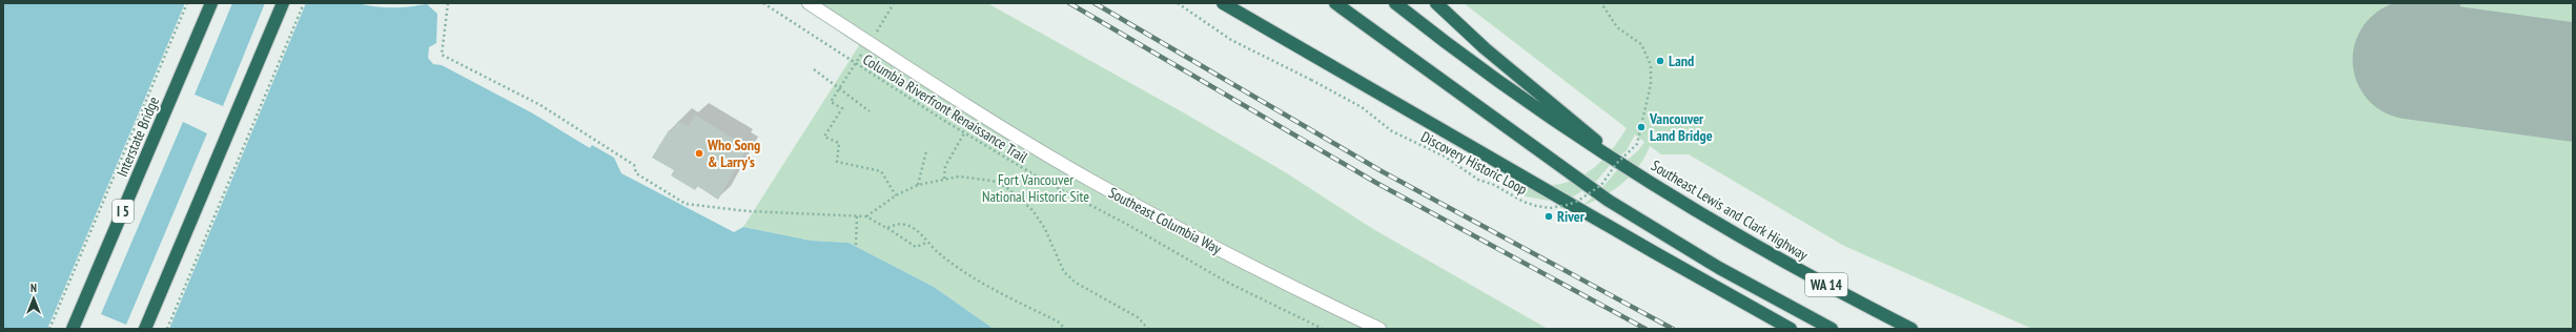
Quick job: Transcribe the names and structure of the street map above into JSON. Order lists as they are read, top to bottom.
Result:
{
  "streets": {
    "highway": [
      "Interstate Bridge",
      "Southeast Lewis and Clark Highway",
      "I 5",
      "WA 14"
    ],
    "street": ["Southeast Columbia Way"],
    "path": ["Columbia Riverfront Renaissance Trail", "Discovery Historic Loop"]
  },
  "parks": ["Fort Vancouver National Historic Site"],
  "places": [
    "Land",
    "Vancouver Land Bridge",
    "Who Song & Larry's",
    "River"
  ],
  "north": "top"
}
